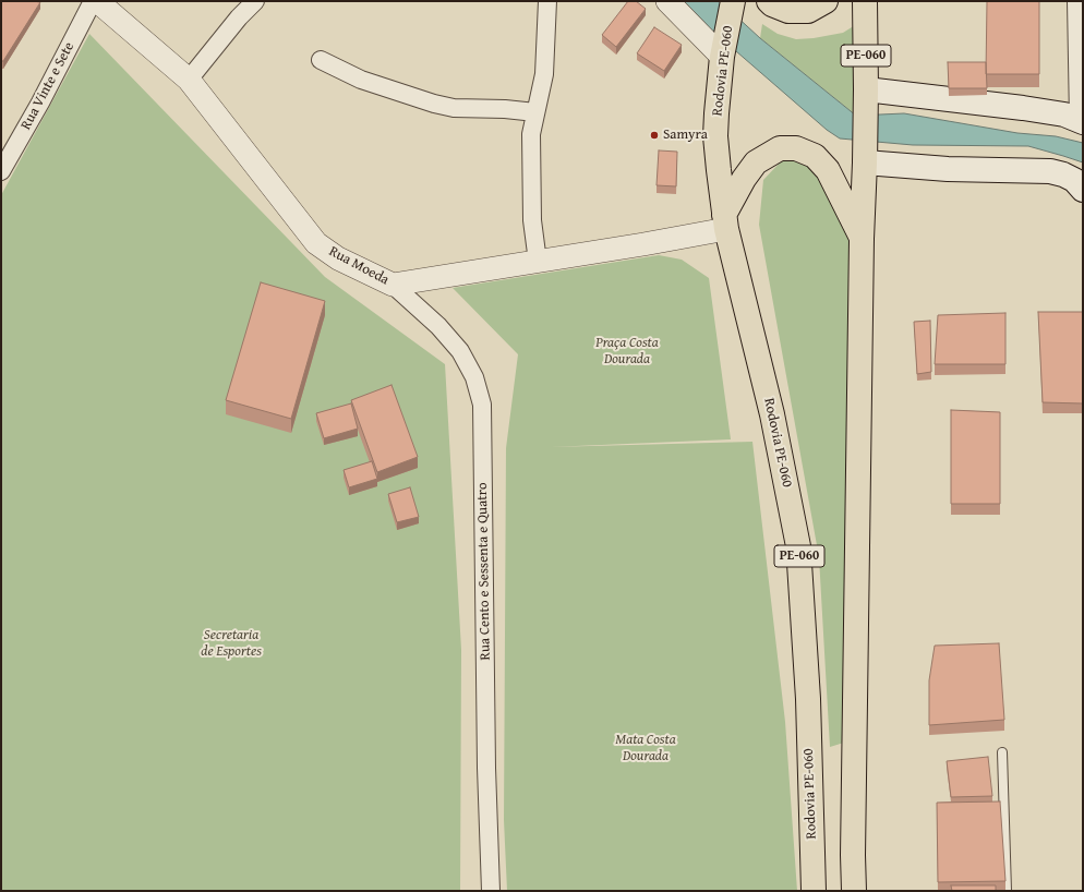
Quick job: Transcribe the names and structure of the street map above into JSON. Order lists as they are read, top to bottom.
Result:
{
  "streets": {
    "highway": ["PE-060", "Rodovia PE-060"],
    "street": ["Rua Vinte e Sete", "Rua Moeda", "Rua Cento e Sessenta e Quatro"]
  },
  "crossings": [
    ["Rodovia PE-060", "Rua Moeda"],
    ["Rua Moeda", "Rua Cento e Sessenta e Quatro"]
  ],
  "parks": ["Praça Costa Dourada", "Secretaria de Esportes", "Mata Costa Dourada"],
  "places": ["Samyra"]
}
